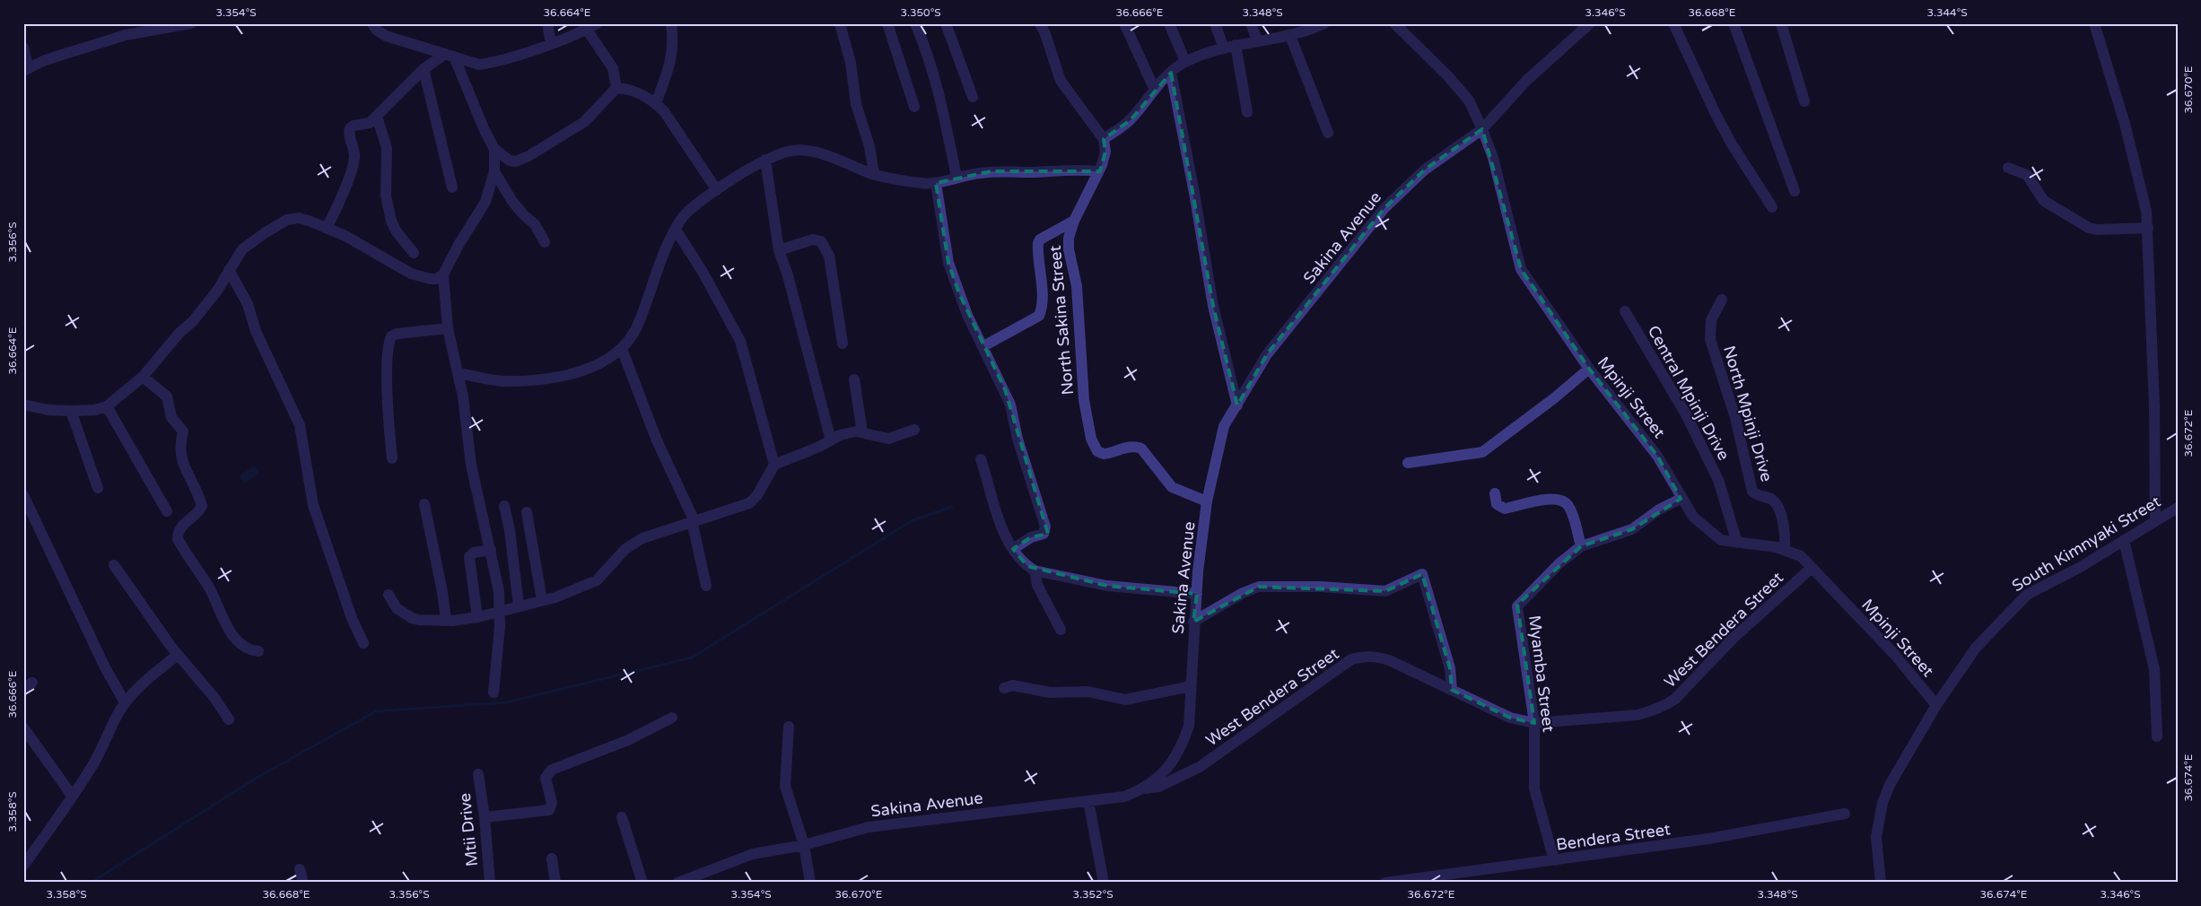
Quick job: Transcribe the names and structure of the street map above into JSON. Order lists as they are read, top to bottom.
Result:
{
  "streets": {
    "street": [
      "Sakina Avenue",
      "North Sakina Street",
      "Central Mpinji Drive",
      "Mpinji Street",
      "North Mpinji Drive",
      "South Kimnyaki Street",
      "West Bendera Street",
      "Myamba Street",
      "Mtii Drive",
      "Bendera Street"
    ]
  },
  "crossings": [
    ["Sakina Avenue", "North Sakina Street"],
    ["Sakina Avenue", "Mpinji Street"],
    ["Sakina Avenue", "West Bendera Street"],
    ["Central Mpinji Drive", "Mpinji Street"],
    ["Mpinji Street", "North Mpinji Drive"],
    ["Mpinji Street", "South Kimnyaki Street"],
    ["Mpinji Street", "West Bendera Street"],
    ["Mpinji Street", "Myamba Street"],
    ["West Bendera Street", "Myamba Street"],
    ["Myamba Street", "Bendera Street"]
  ],
  "coordinates": [
    "3.354°S",
    "36.664°E",
    "3.350°S",
    "36.666°E",
    "3.348°S",
    "3.346°S",
    "36.668°E",
    "3.344°S",
    "36.670°E",
    "3.356°S",
    "36.672°E",
    "36.674°E",
    "3.358°S",
    "3.352°S"
  ]
}
